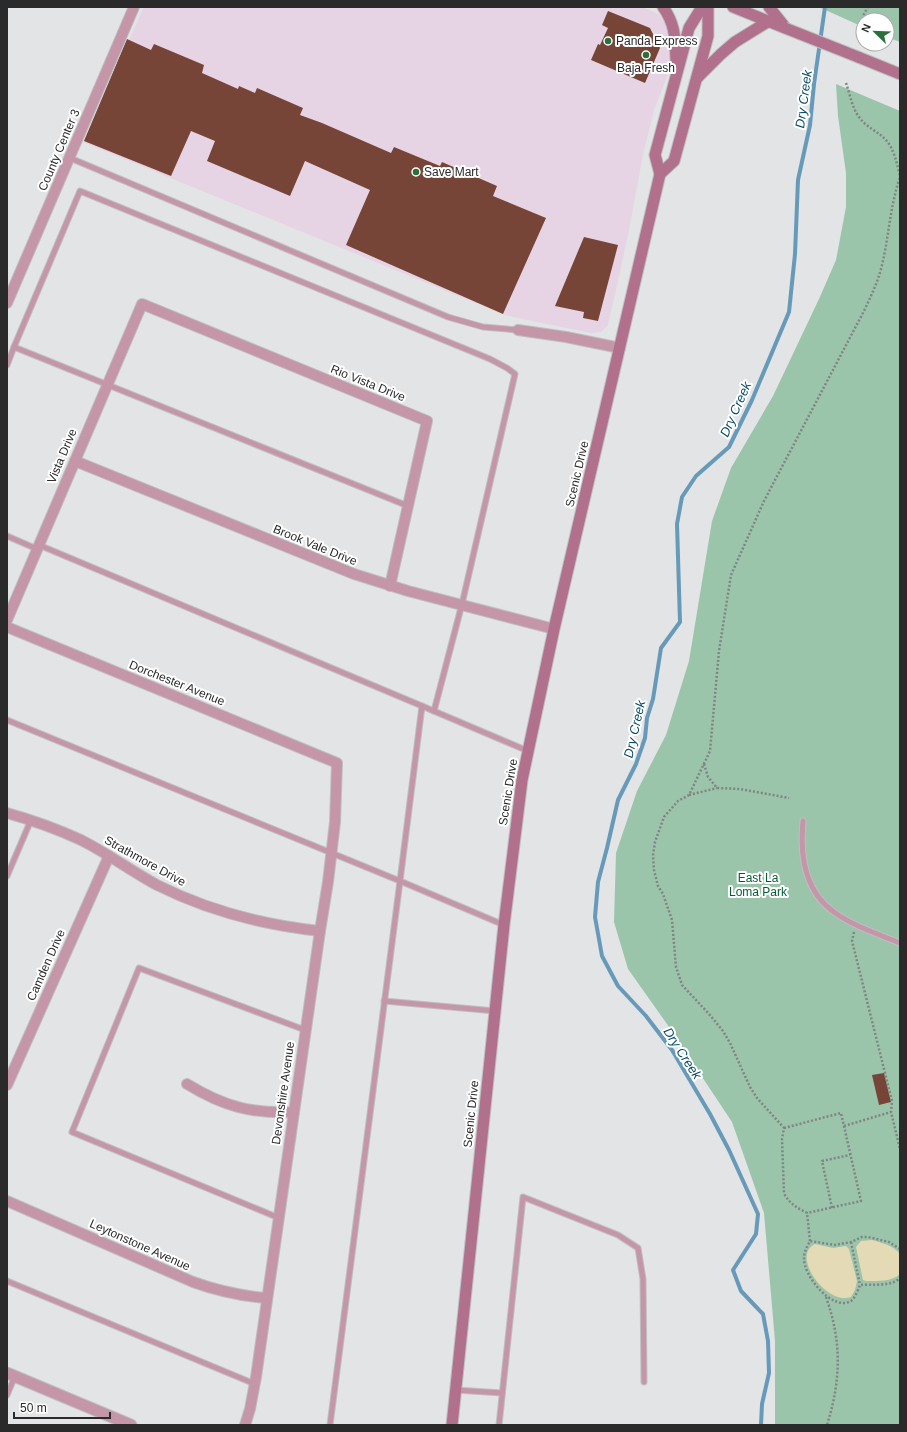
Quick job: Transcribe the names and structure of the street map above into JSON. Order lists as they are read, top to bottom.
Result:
{
  "streets": {
    "main road": ["Scenic Drive"],
    "street": [
      "County Center 3",
      "Rio Vista Drive",
      "Vista Drive",
      "Brook Vale Drive",
      "Dorchester Avenue",
      "Strathmore Drive",
      "Camden Drive",
      "Devonshire Avenue",
      "Leytonstone Avenue"
    ]
  },
  "crossings": [
    ["Rio Vista Drive", "Vista Drive"],
    ["Rio Vista Drive", "Brook Vale Drive"],
    ["Vista Drive", "Brook Vale Drive"],
    ["Scenic Drive", "Brook Vale Drive"],
    ["Dorchester Avenue", "Devonshire Avenue"],
    ["Strathmore Drive", "Camden Drive"],
    ["Strathmore Drive", "Devonshire Avenue"],
    ["Devonshire Avenue", "Leytonstone Avenue"]
  ],
  "water": ["Dry Creek"],
  "parks": ["East La Loma Park"],
  "places": ["Panda Express", "Baja Fresh", "Save Mart"],
  "scale_bar": "50 m",
  "north": "top left"
}
